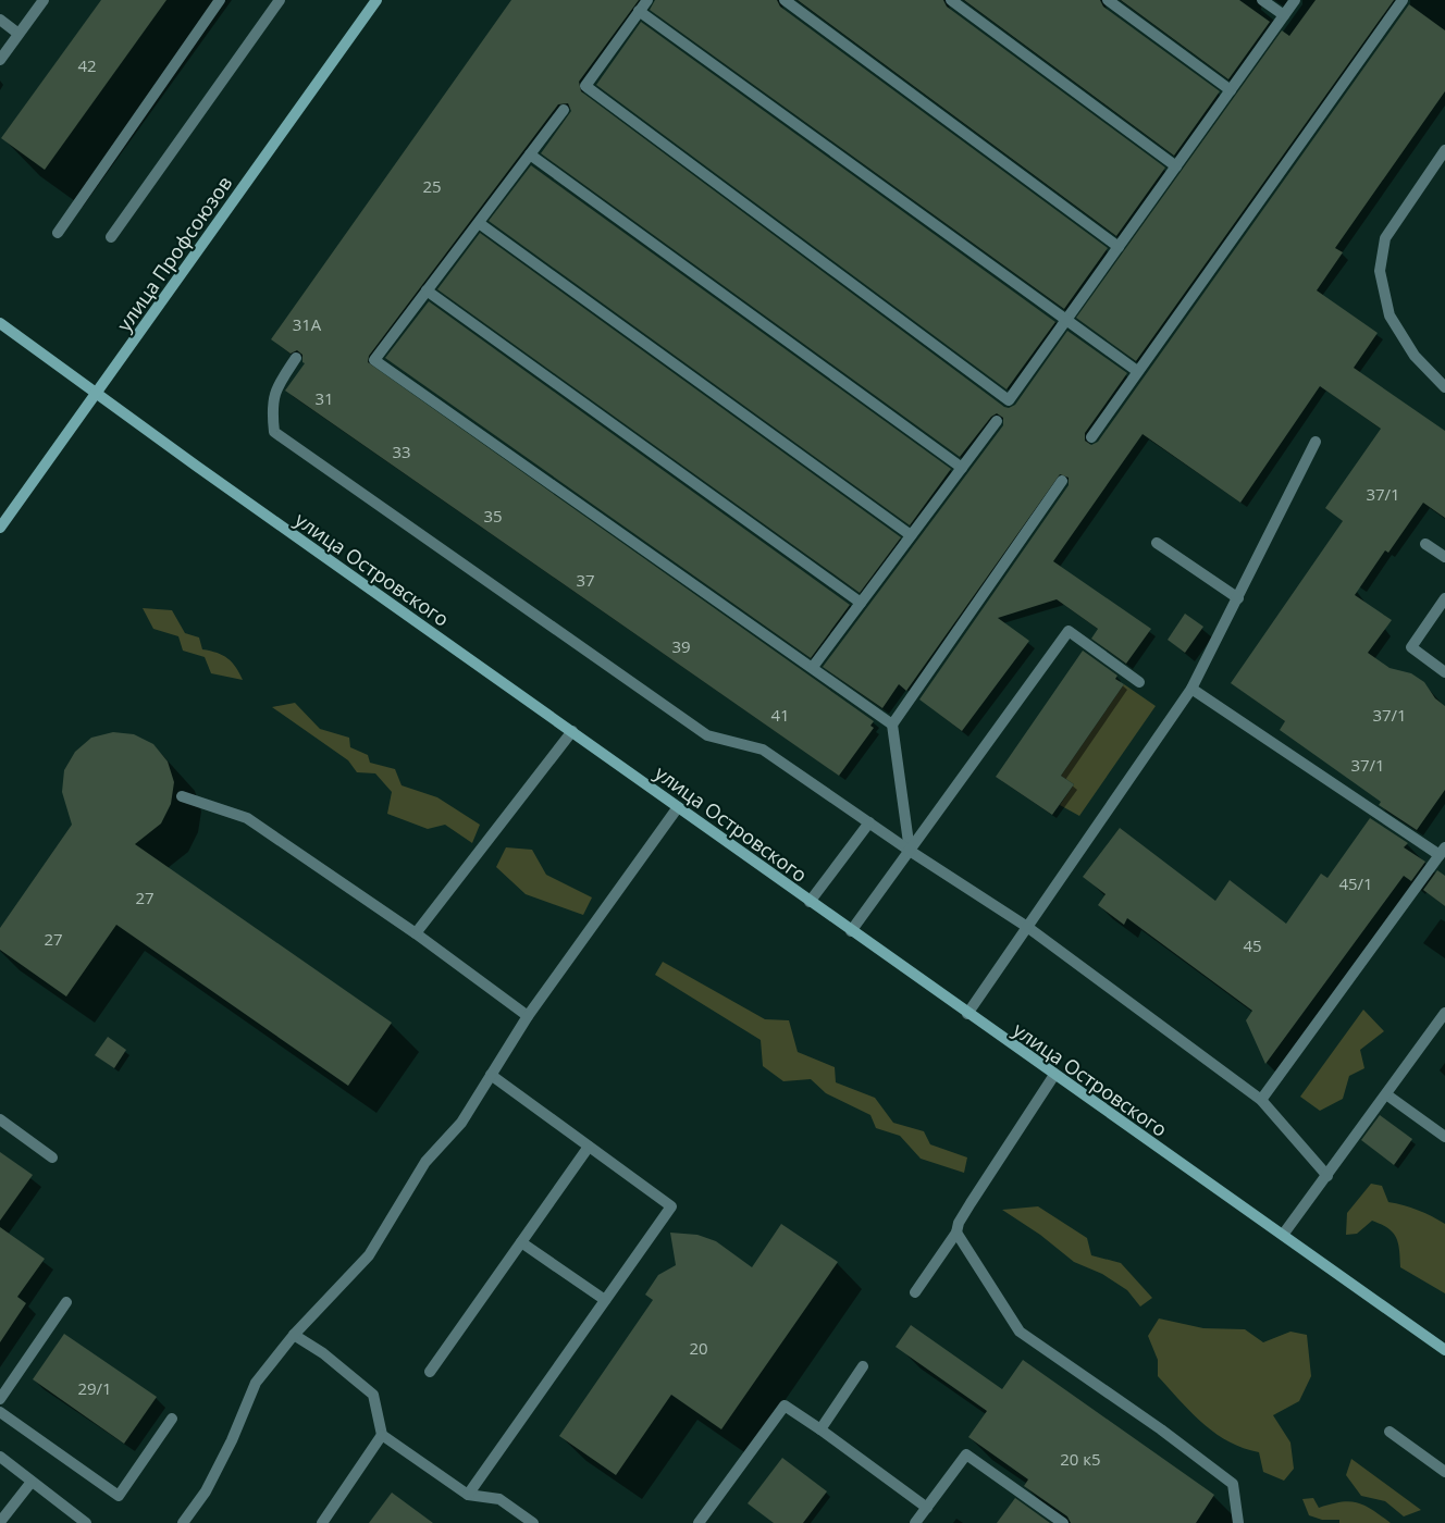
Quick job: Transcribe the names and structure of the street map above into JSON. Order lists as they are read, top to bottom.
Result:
{
  "streets": {
    "main road": ["улица Профсоюзов", "улица Островского"]
  },
  "crossings": [
    ["улица Профсоюзов", "улица Островского"]
  ],
  "house_numbers": [
    "42",
    "25",
    "31А",
    "31",
    "33",
    "37/1",
    "35",
    "37",
    "39",
    "41",
    "37/1",
    "37/1",
    "45/1",
    "27",
    "27",
    "45",
    "20",
    "29/1",
    "20 к5"
  ]
}
